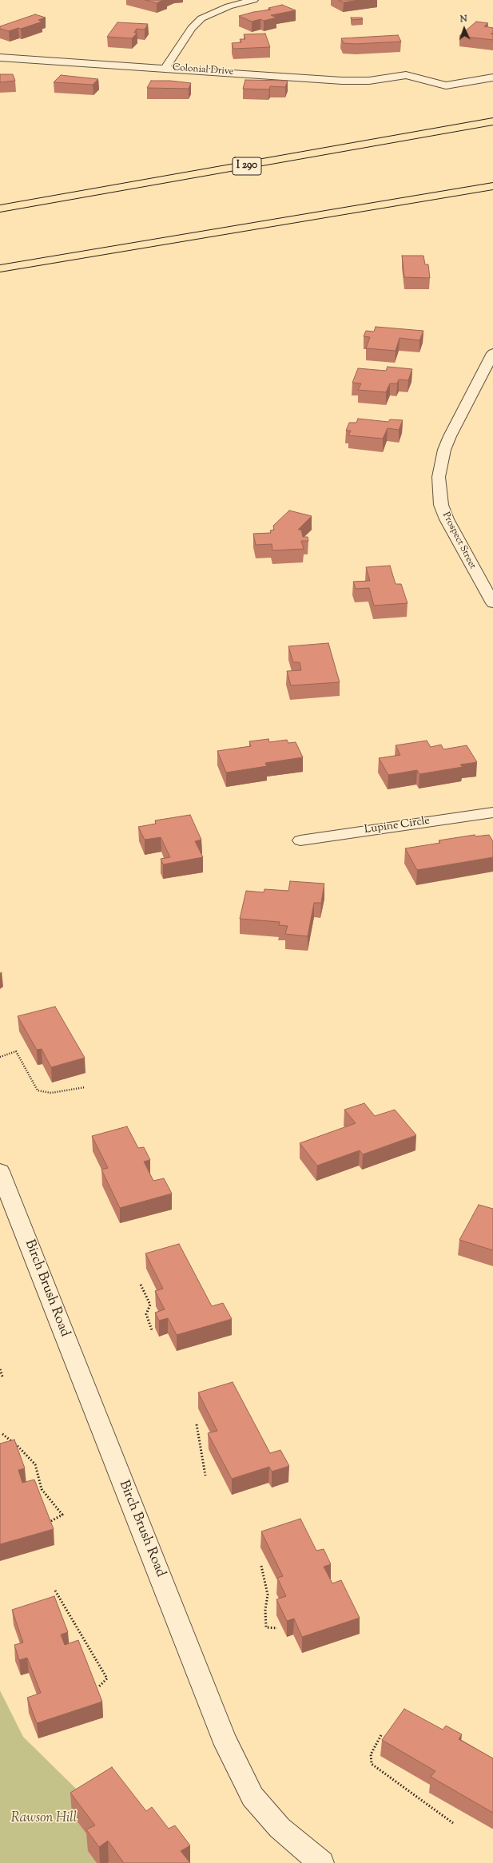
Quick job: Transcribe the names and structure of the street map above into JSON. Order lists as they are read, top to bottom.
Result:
{
  "streets": {
    "highway": ["I 290"],
    "street": [
      "Colonial Drive",
      "Prospect Street",
      "Lupine Circle",
      "Birch Brush Road"
    ]
  },
  "parks": ["Rawson Hill"],
  "north": "top"
}
